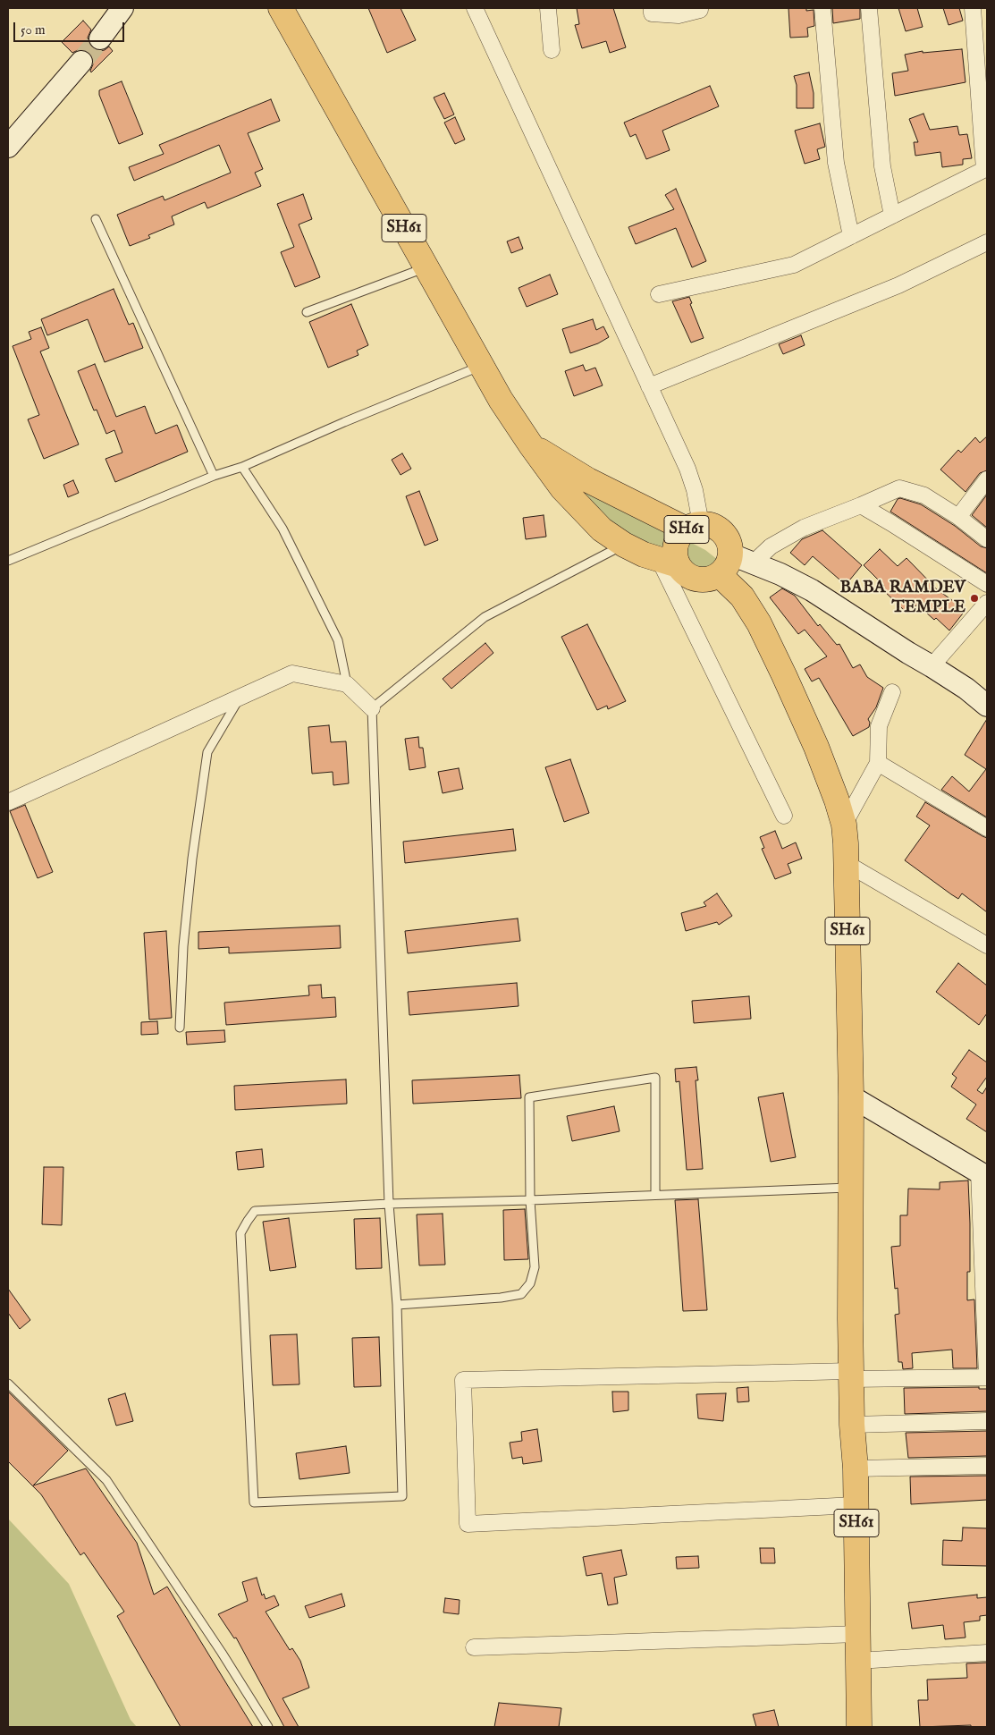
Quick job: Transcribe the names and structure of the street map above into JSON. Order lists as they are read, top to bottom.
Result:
{
  "streets": {
    "main road": ["SH61"]
  },
  "places": ["BABA RAMDEV TEMPLE"],
  "scale_bar": "50 m"
}
